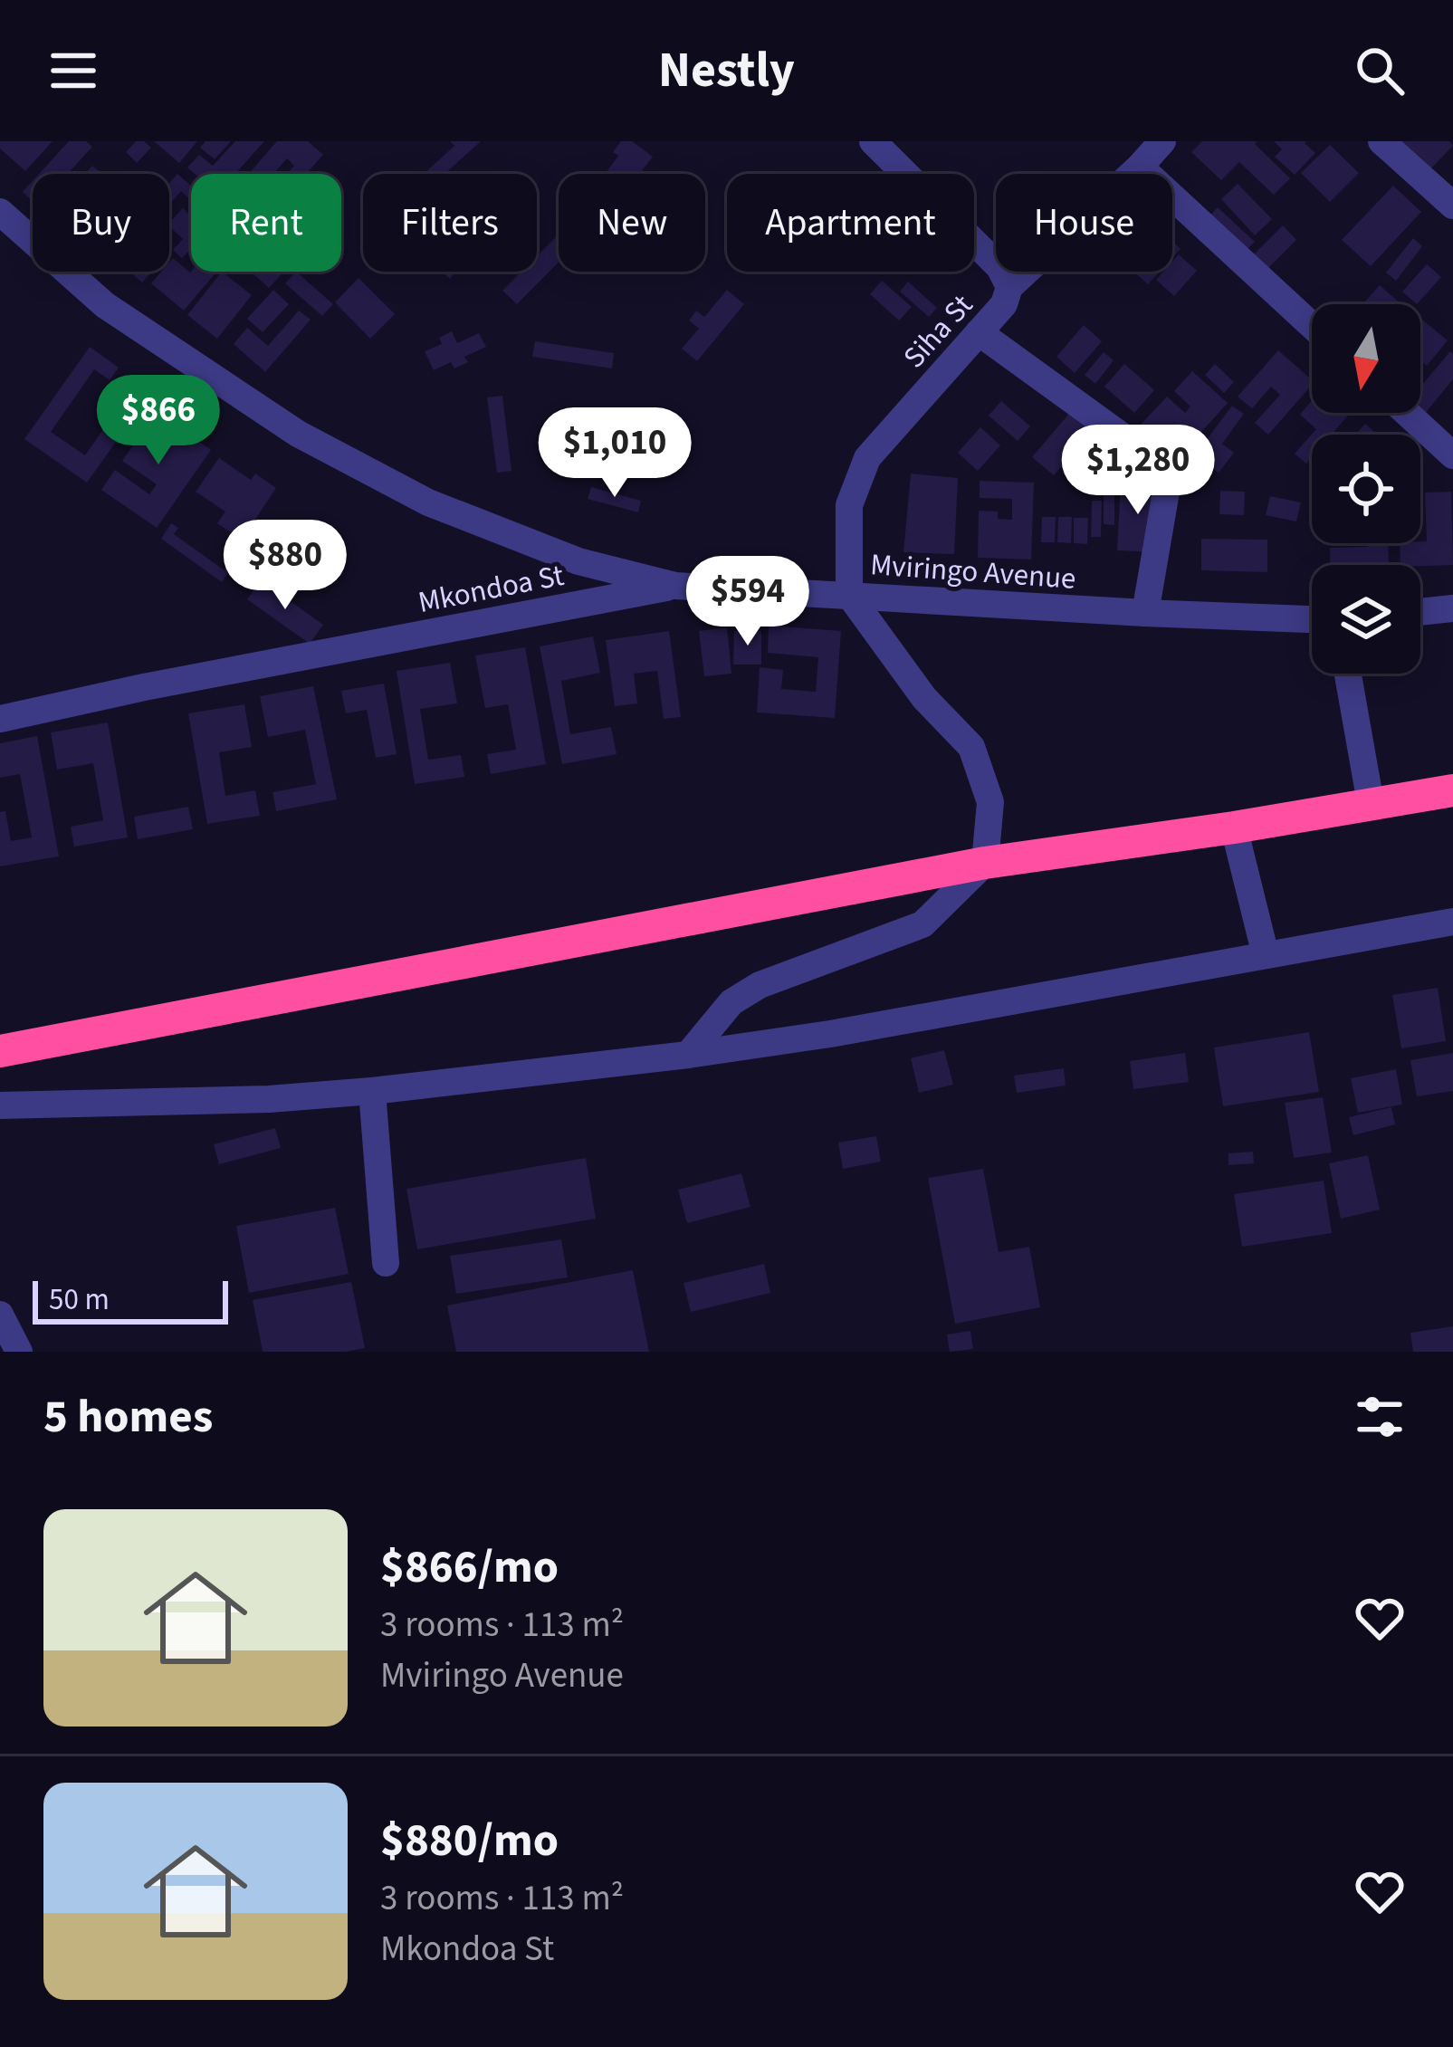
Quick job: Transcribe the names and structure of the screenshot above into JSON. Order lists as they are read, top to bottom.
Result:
{
  "streets": {
    "street": ["Siha St", "Mviringo Avenue", "Mkondoa St"]
  },
  "crossings": [
    ["Siha St", "Mviringo Avenue"],
    ["Mviringo Avenue", "Mkondoa St"]
  ],
  "scale_bar": "50 m",
  "north": "bottom",
  "page": {
    "header": "Nestly",
    "chip": [
      "Buy",
      "Rent",
      "Filters",
      "New",
      "Apartment",
      "House"
    ],
    "price": [
      "$866",
      "$1,010",
      "$1,280",
      "$880",
      "$594"
    ],
    "scale": "50 m",
    "heading": "5 homes",
    "list": [
      {
        "name": "$866/mo",
        "note": "3 rooms · 113 m² · Mviringo Avenue"
      },
      {
        "name": "$880/mo",
        "note": "3 rooms · 113 m² · Mkondoa St"
      }
    ]
  }
}
